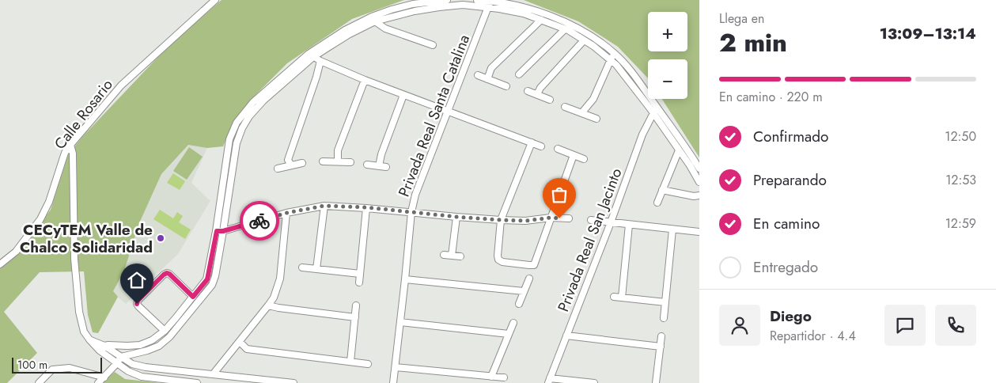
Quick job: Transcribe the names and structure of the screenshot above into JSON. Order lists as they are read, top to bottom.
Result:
{
  "streets": {
    "street": ["Calle Rosario", "Privada Real Santa Catalina", "Privada Real San Jacinto"]
  },
  "places": ["CECyTEM Valle de Chalco Solidaridad"],
  "scale_bar": "100 m",
  "page": {
    "heading": ["2 min", "Llega en", "13:09–13:14"],
    "panel": ["Diego", "Repartidor · 4.4"],
    "map_buttons": ["+", "−"],
    "bar": "En camino · 220 m",
    "list": [
      ["Confirmado", "12:50"],
      ["Preparando", "12:53"],
      ["En camino", "12:59"],
      "Entregado"
    ],
    "scale": "100 m"
  }
}
